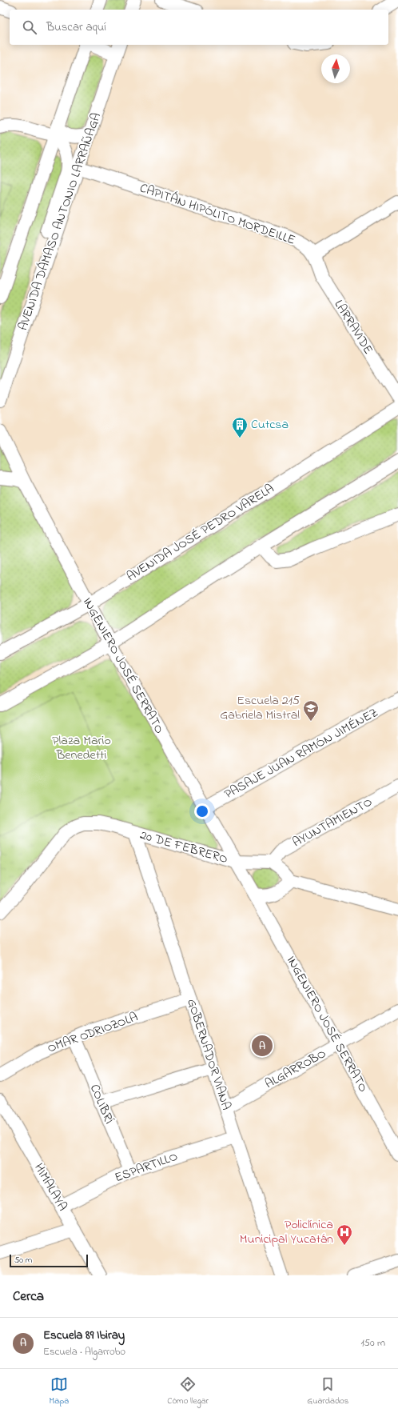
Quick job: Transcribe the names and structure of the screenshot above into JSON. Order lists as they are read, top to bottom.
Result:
{
  "streets": {
    "street": [
      "CAPITÁN HIPÓLITO MORDEILLE",
      "AVENIDA DÁMASO ANTONIO LARRAÑAGA",
      "LARRAVIDE",
      "AVENIDA JOSÉ PEDRO VARELA",
      "INGENIERO JOSÉ SERRATO",
      "PASAJE JUAN RAMÓN JIMÉNEZ",
      "AYUNTAMIENTO",
      "20 DE FEBRERO",
      "OMAR ODRIOZOLA",
      "GOBERNADOR VIANA",
      "ALGARROBO",
      "COLIBRÍ",
      "ESPARTILLO",
      "HIMALAYA"
    ]
  },
  "crossings": [
    ["CAPITÁN HIPÓLITO MORDEILLE", "AVENIDA DÁMASO ANTONIO LARRAÑAGA"],
    ["CAPITÁN HIPÓLITO MORDEILLE", "LARRAVIDE"],
    ["AVENIDA JOSÉ PEDRO VARELA", "INGENIERO JOSÉ SERRATO"],
    ["INGENIERO JOSÉ SERRATO", "PASAJE JUAN RAMÓN JIMÉNEZ"],
    ["INGENIERO JOSÉ SERRATO", "20 DE FEBRERO"],
    ["INGENIERO JOSÉ SERRATO", "ALGARROBO"],
    ["AYUNTAMIENTO", "20 DE FEBRERO"],
    ["20 DE FEBRERO", "GOBERNADOR VIANA"],
    ["OMAR ODRIOZOLA", "GOBERNADOR VIANA"],
    ["OMAR ODRIOZOLA", "COLIBRÍ"],
    ["GOBERNADOR VIANA", "ALGARROBO"],
    ["GOBERNADOR VIANA", "ESPARTILLO"],
    ["COLIBRÍ", "ESPARTILLO"],
    ["ESPARTILLO", "HIMALAYA"]
  ],
  "parks": ["Plaza Mario Benedetti"],
  "places": {
    "building": ["Cutcsa"],
    "school or university": ["Escuela 215 Gabriela Mistral"],
    "hospital": ["Policlínica Municipal Yucatán"]
  },
  "scale_bar": "50 m",
  "north": "top",
  "page": {
    "search": "Buscar aquí",
    "pins": "A",
    "scale": "50 m",
    "heading": "Cerca",
    "list": [
      {
        "mark": "A",
        "name": "Escuela 89 Ibiray",
        "note": "Escuela · Algarrobo",
        "value": "150 m"
      }
    ],
    "nav": ["Mapa", "Cómo llegar", "Guardados"]
  }
}
